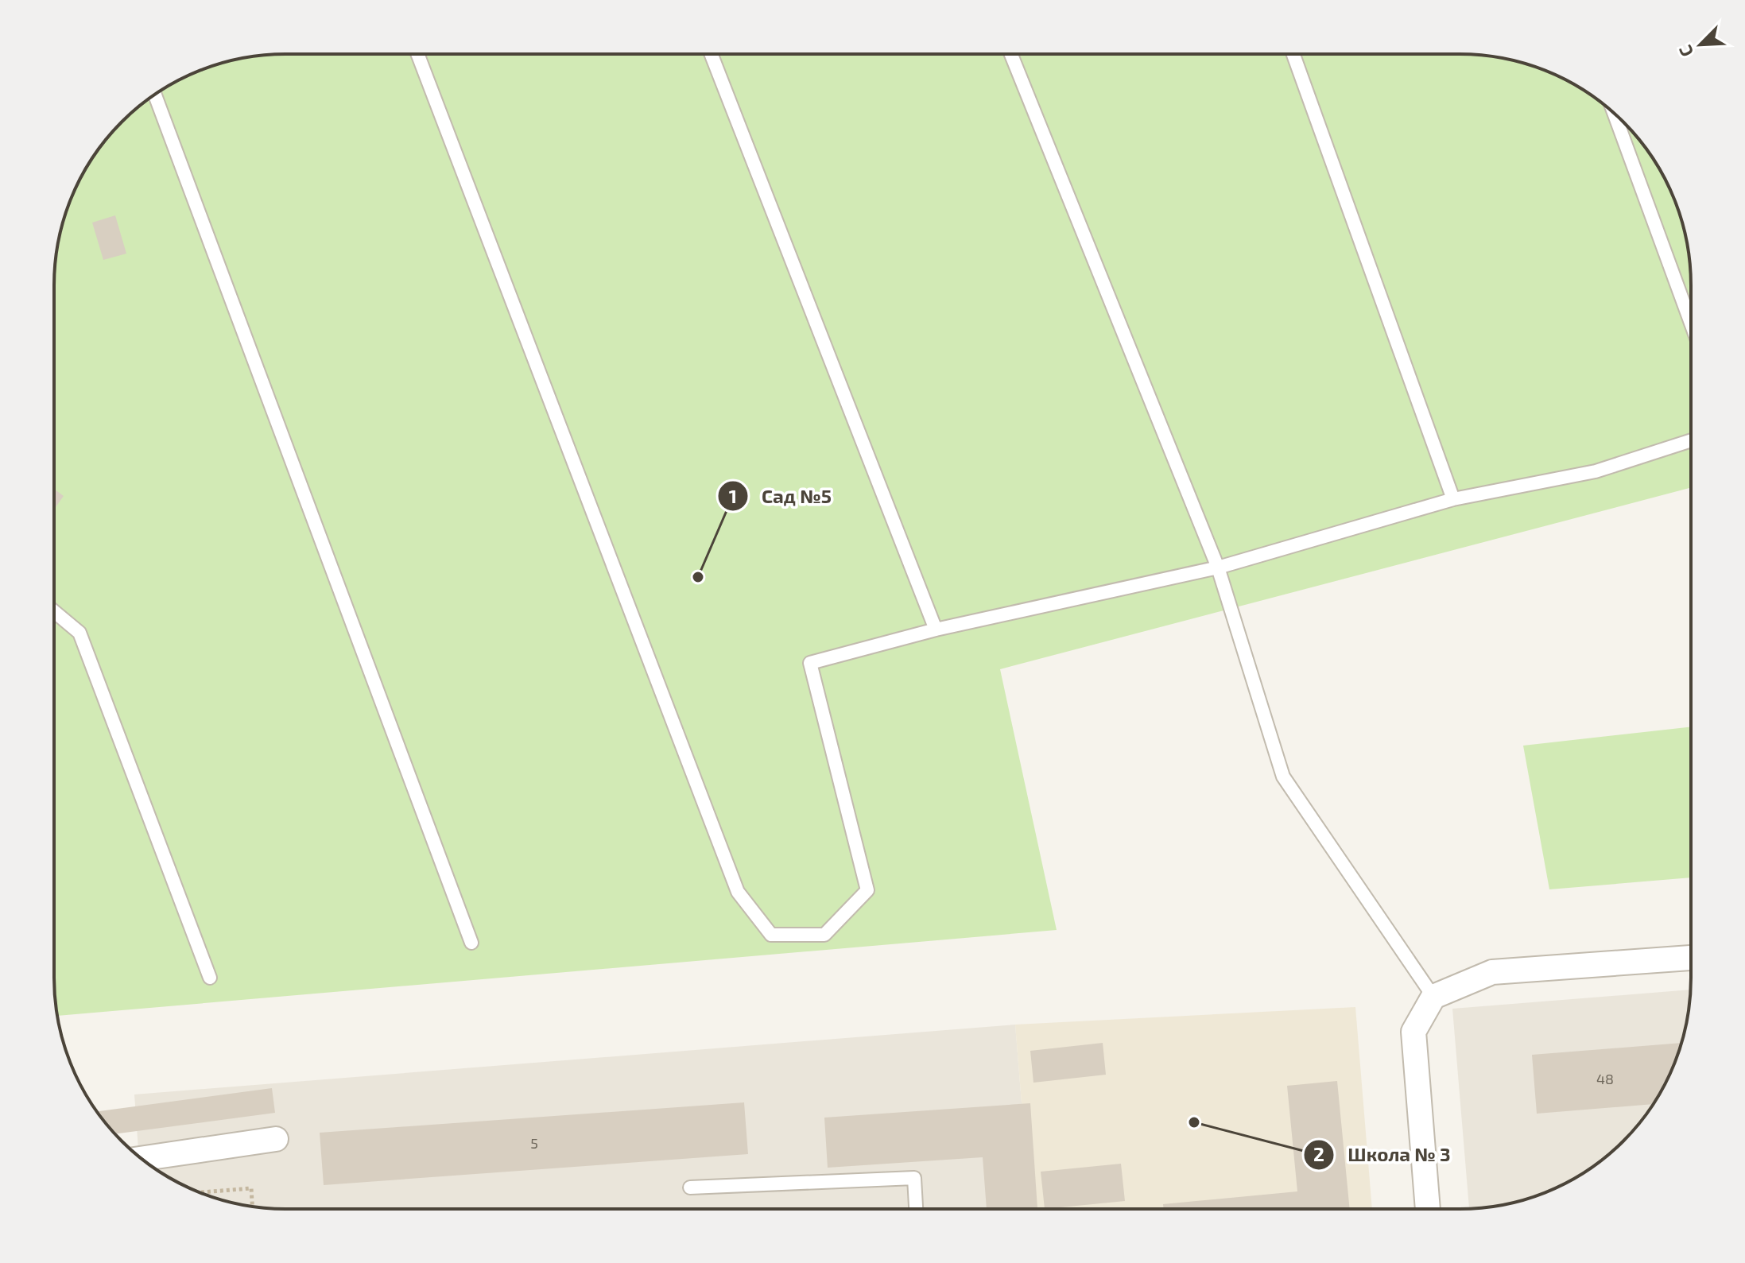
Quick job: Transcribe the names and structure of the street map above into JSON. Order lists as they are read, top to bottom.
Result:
{
  "places": ["Сад №5", "Школа № 3"],
  "house_numbers": ["48", "5"],
  "north": "bottom left"
}
